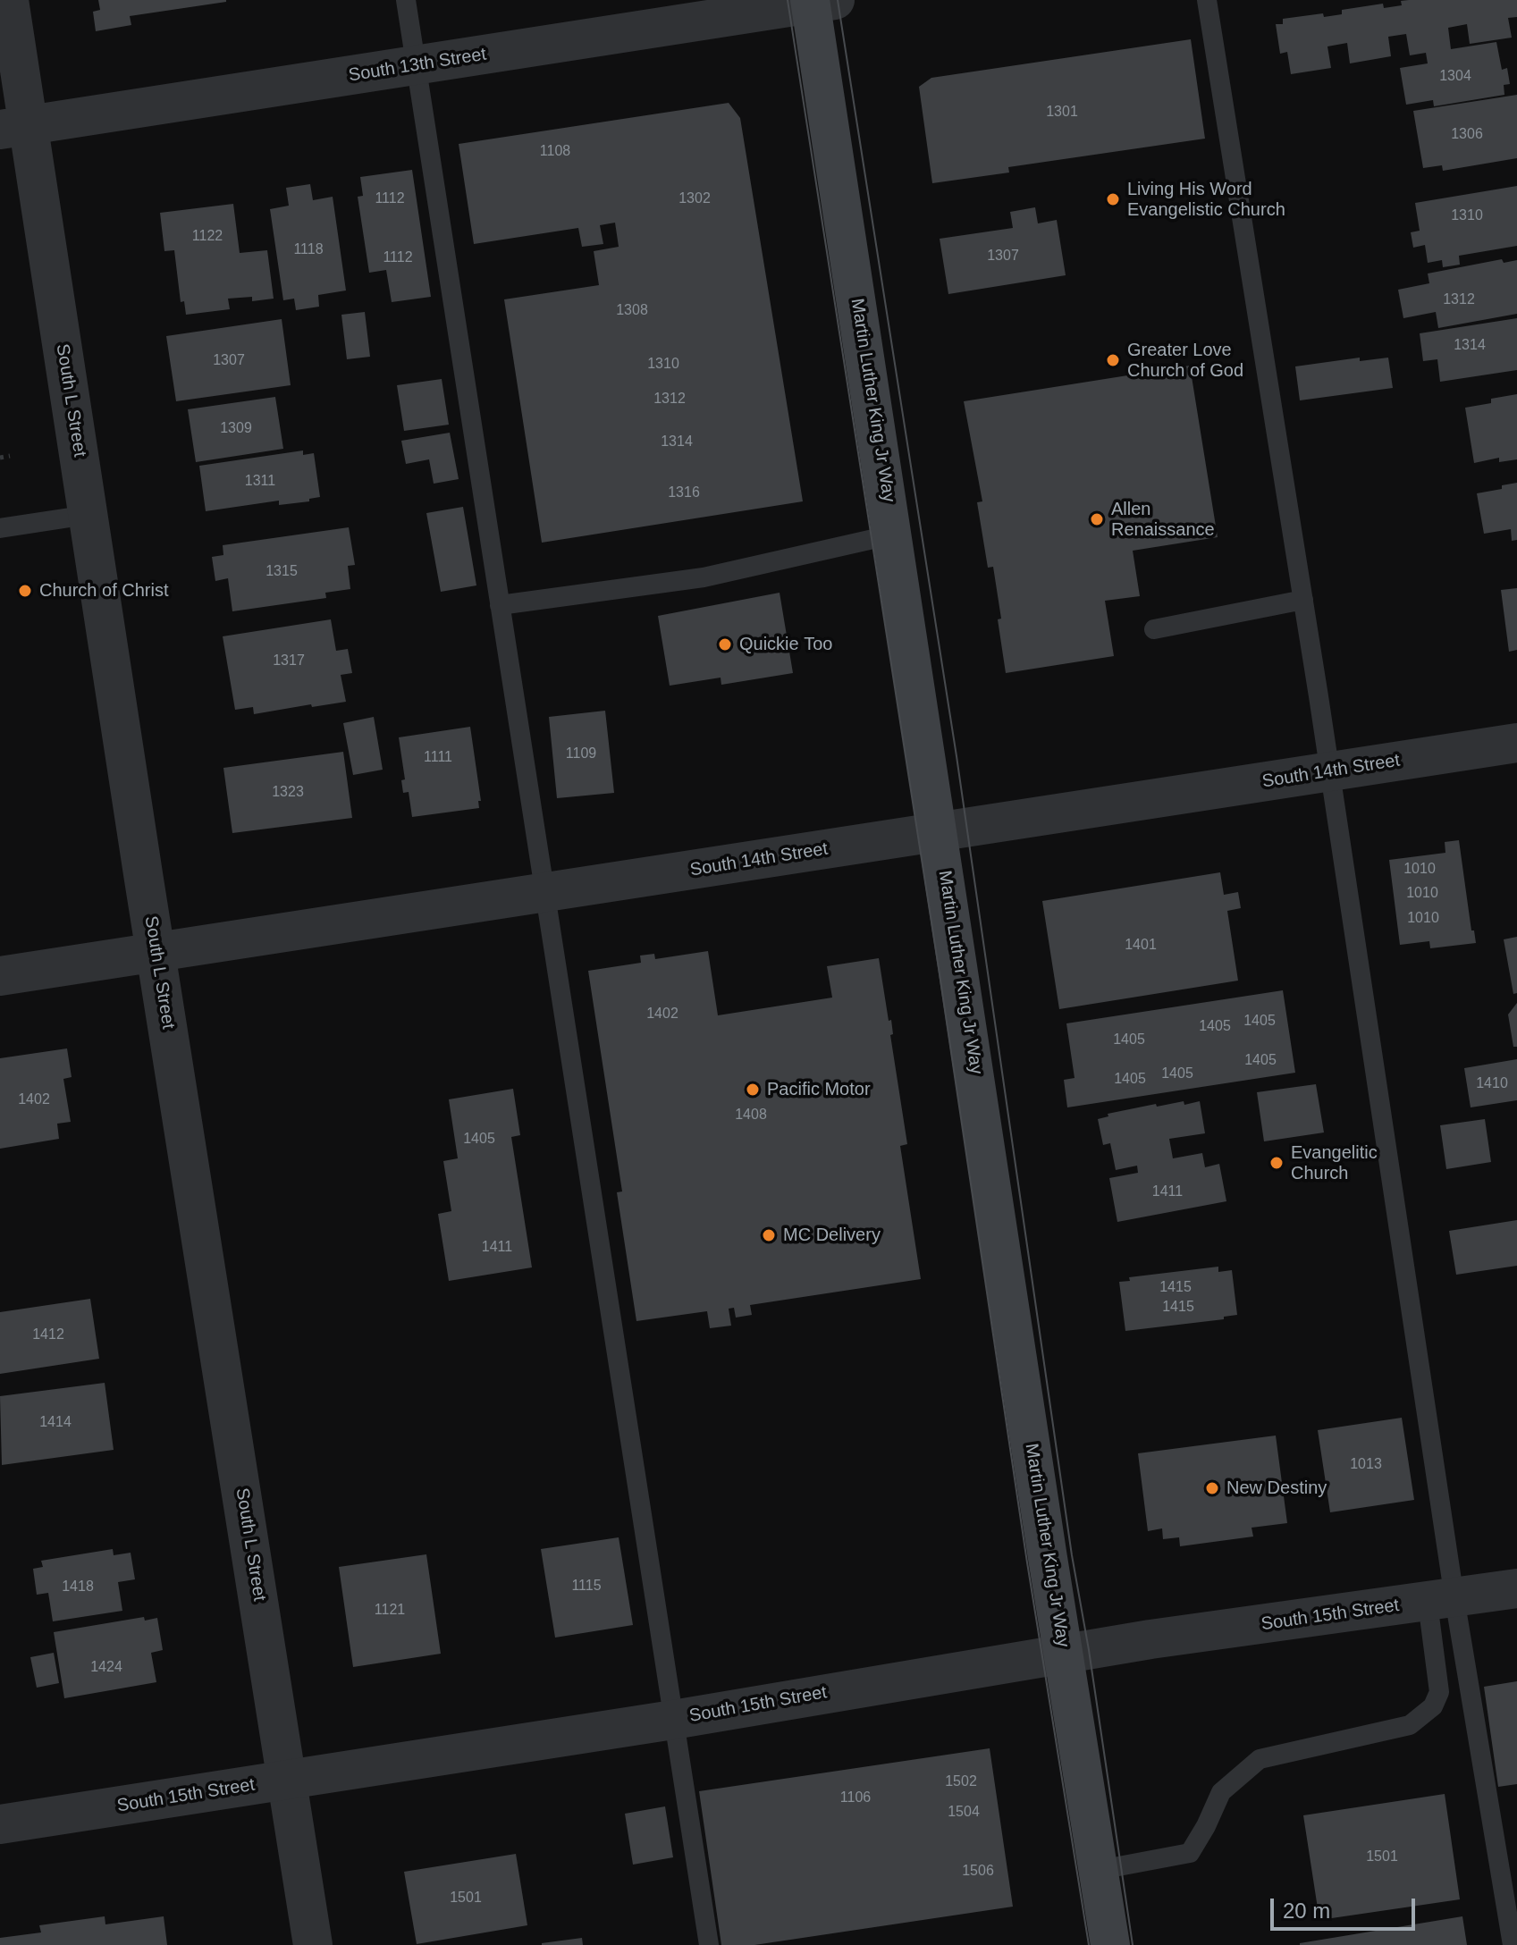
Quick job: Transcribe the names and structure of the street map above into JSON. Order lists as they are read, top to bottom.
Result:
{
  "streets": {
    "main road": ["Martin Luther King Jr Way"],
    "street": [
      "South 13th Street",
      "South L Street",
      "South 14th Street",
      "South 15th Street"
    ]
  },
  "crossings": [
    ["South 13th Street", "South L Street"],
    ["South 13th Street", "Martin Luther King Jr Way"],
    ["South L Street", "South 14th Street"],
    ["South L Street", "South 15th Street"],
    ["Martin Luther King Jr Way", "South 14th Street"],
    ["Martin Luther King Jr Way", "South 15th Street"]
  ],
  "places": [
    "Living His Word Evangelistic Church",
    "Greater Love Church of God",
    "Allen Renaissance",
    "Church of Christ",
    "Quickie Too",
    "Pacific Motor",
    "Evangelitic Church",
    "MC Delivery",
    "New Destiny"
  ],
  "house_numbers": [
    "1304",
    "1301",
    "1306",
    "1108",
    "1112",
    "1302",
    "1310",
    "1122",
    "1118",
    "1307",
    "1112",
    "1312",
    "1308",
    "1314",
    "1307",
    "1310",
    "1312",
    "1309",
    "1314",
    "1311",
    "1316",
    "1315",
    "1317",
    "1109",
    "1111",
    "1323",
    "1010",
    "1010",
    "1010",
    "1401",
    "1402",
    "1405",
    "1405",
    "1405",
    "1405",
    "1405",
    "1405",
    "1410",
    "1402",
    "1408",
    "1405",
    "1411",
    "1411",
    "1415",
    "1415",
    "1412",
    "1414",
    "1013",
    "1115",
    "1418",
    "1121",
    "1424",
    "1502",
    "1106",
    "1504",
    "1501",
    "1506",
    "1501"
  ],
  "scale_bar": "20 m"
}
